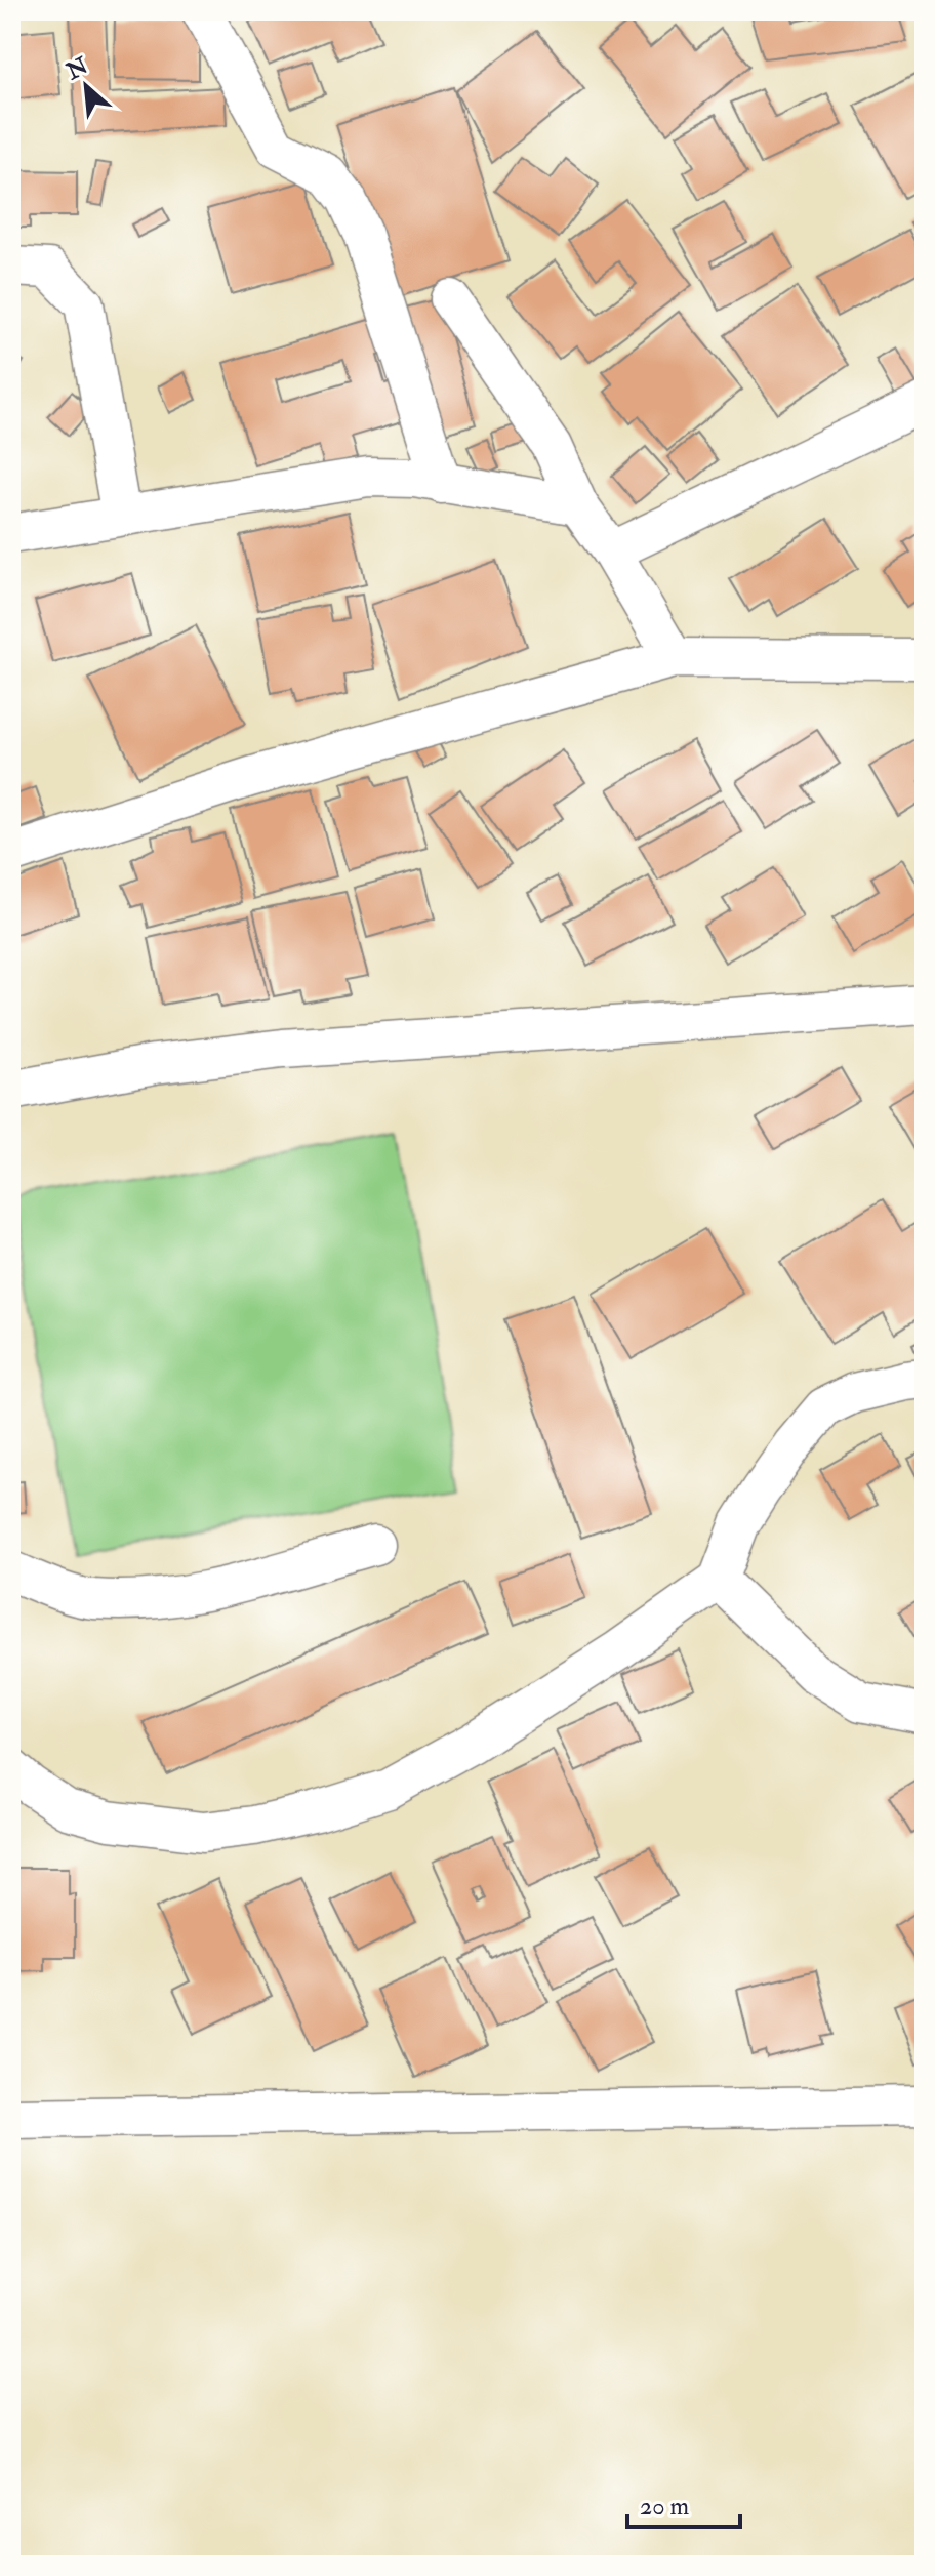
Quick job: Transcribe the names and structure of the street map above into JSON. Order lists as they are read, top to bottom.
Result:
{
  "scale_bar": "20 m",
  "north": "top left"
}
